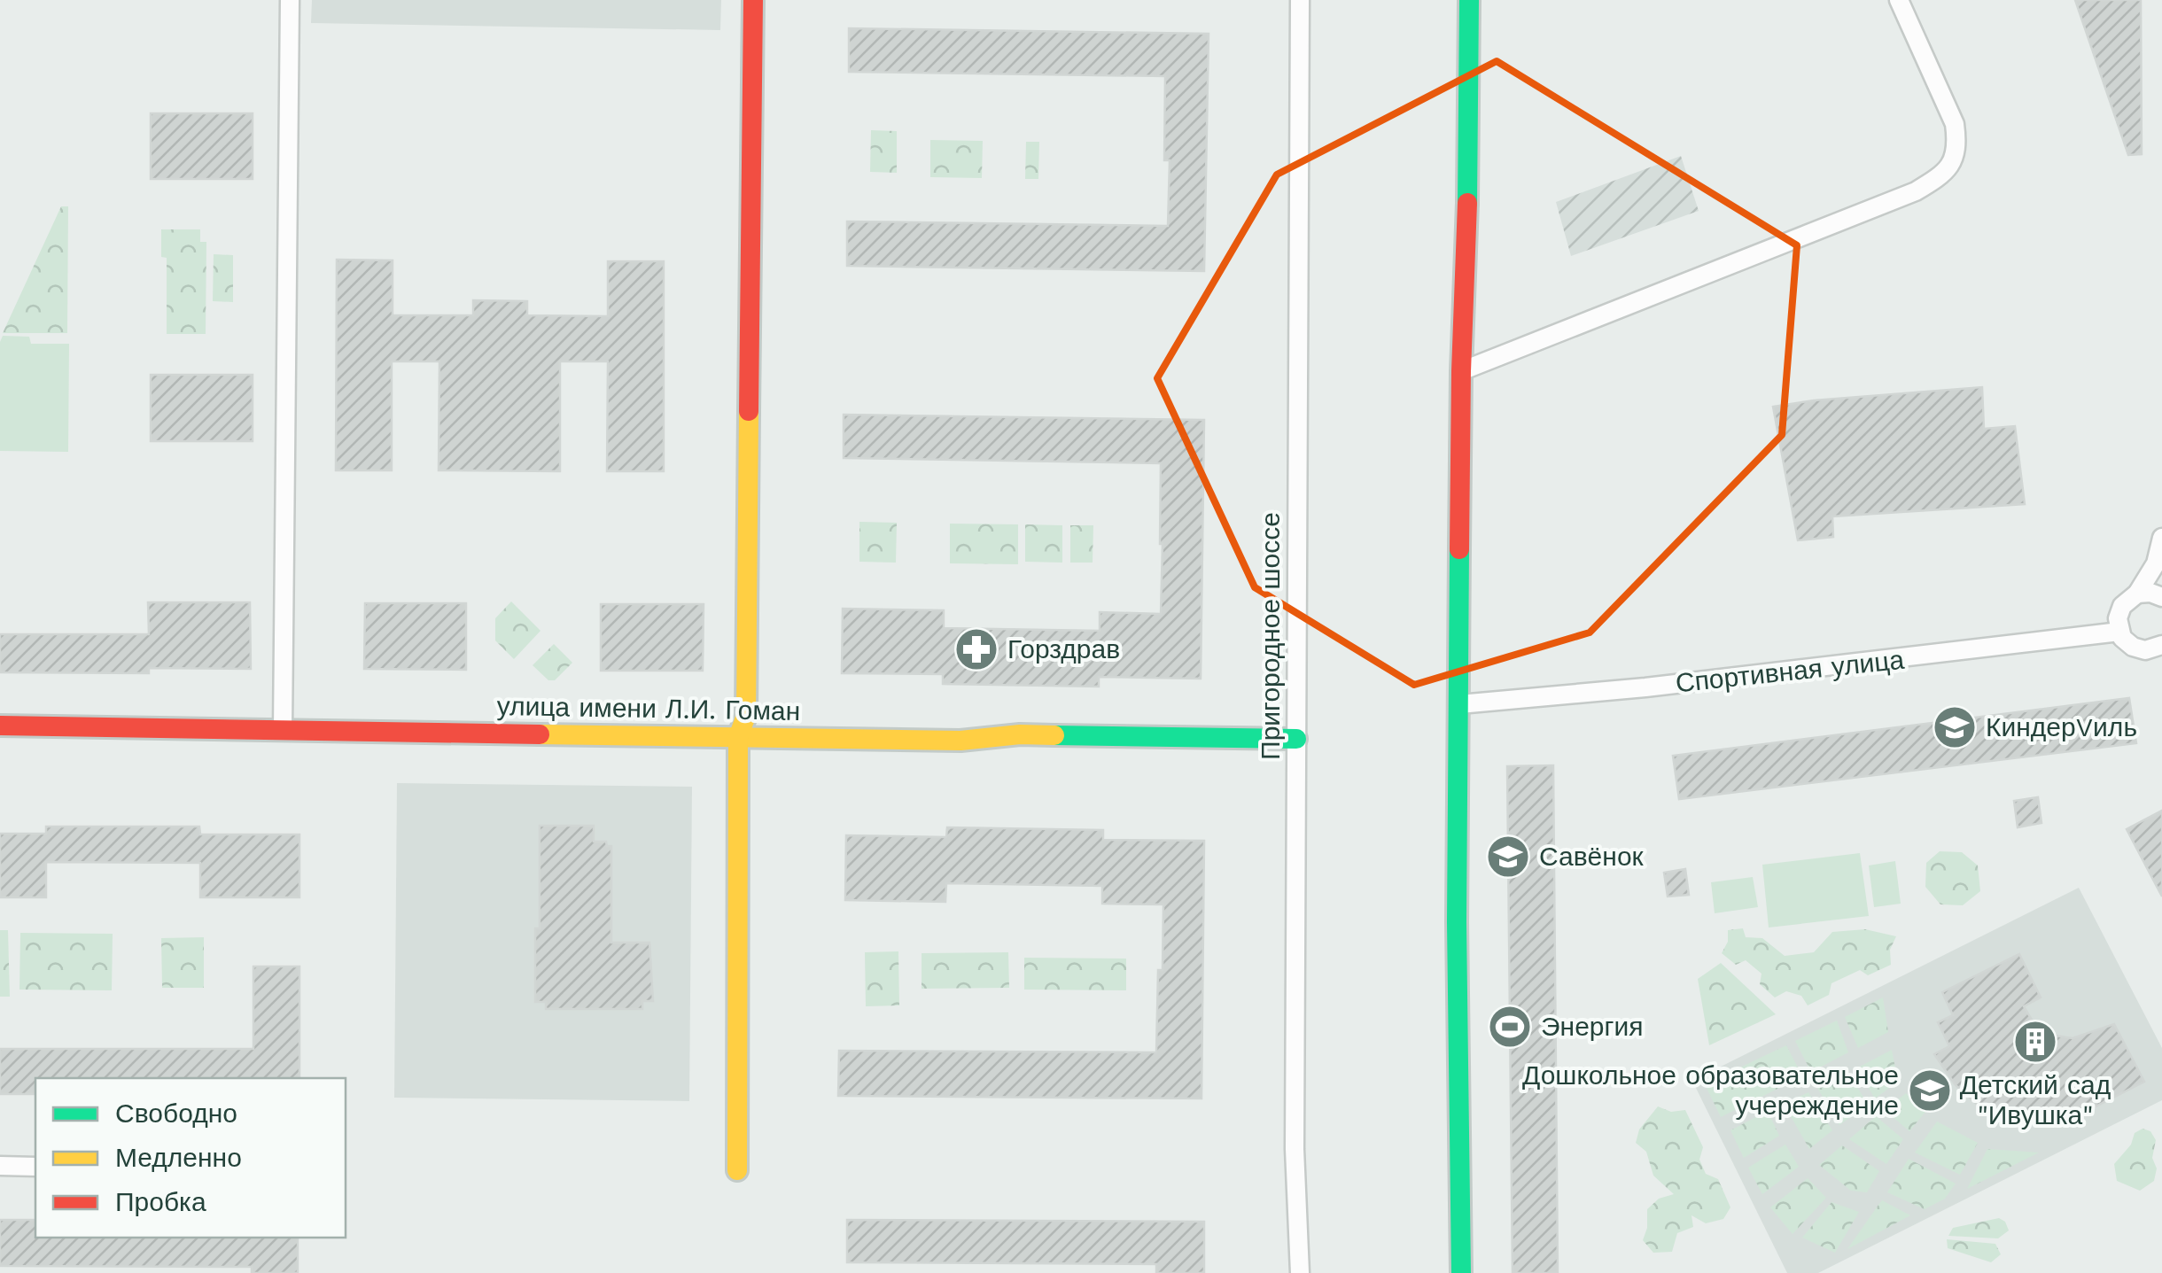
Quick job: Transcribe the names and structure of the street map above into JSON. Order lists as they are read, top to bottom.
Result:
{
  "streets": {
    "street": ["Пригородное шоссе", "Спортивная улица", "улица имени Л.И. Гоман"]
  },
  "crossings": [
    ["Пригородное шоссе", "улица имени Л.И. Гоман"]
  ],
  "places": {
    "pharmacy": ["Горздрав"],
    "school or university": ["КиндерVиль", "Савёнок", "Дошкольное образовательное учереждение"],
    "sports": ["Энергия"],
    "building": ["Детский сад \"Ивушка\""]
  },
  "legend": ["Свободно", "Медленно", "Пробка"]
}
